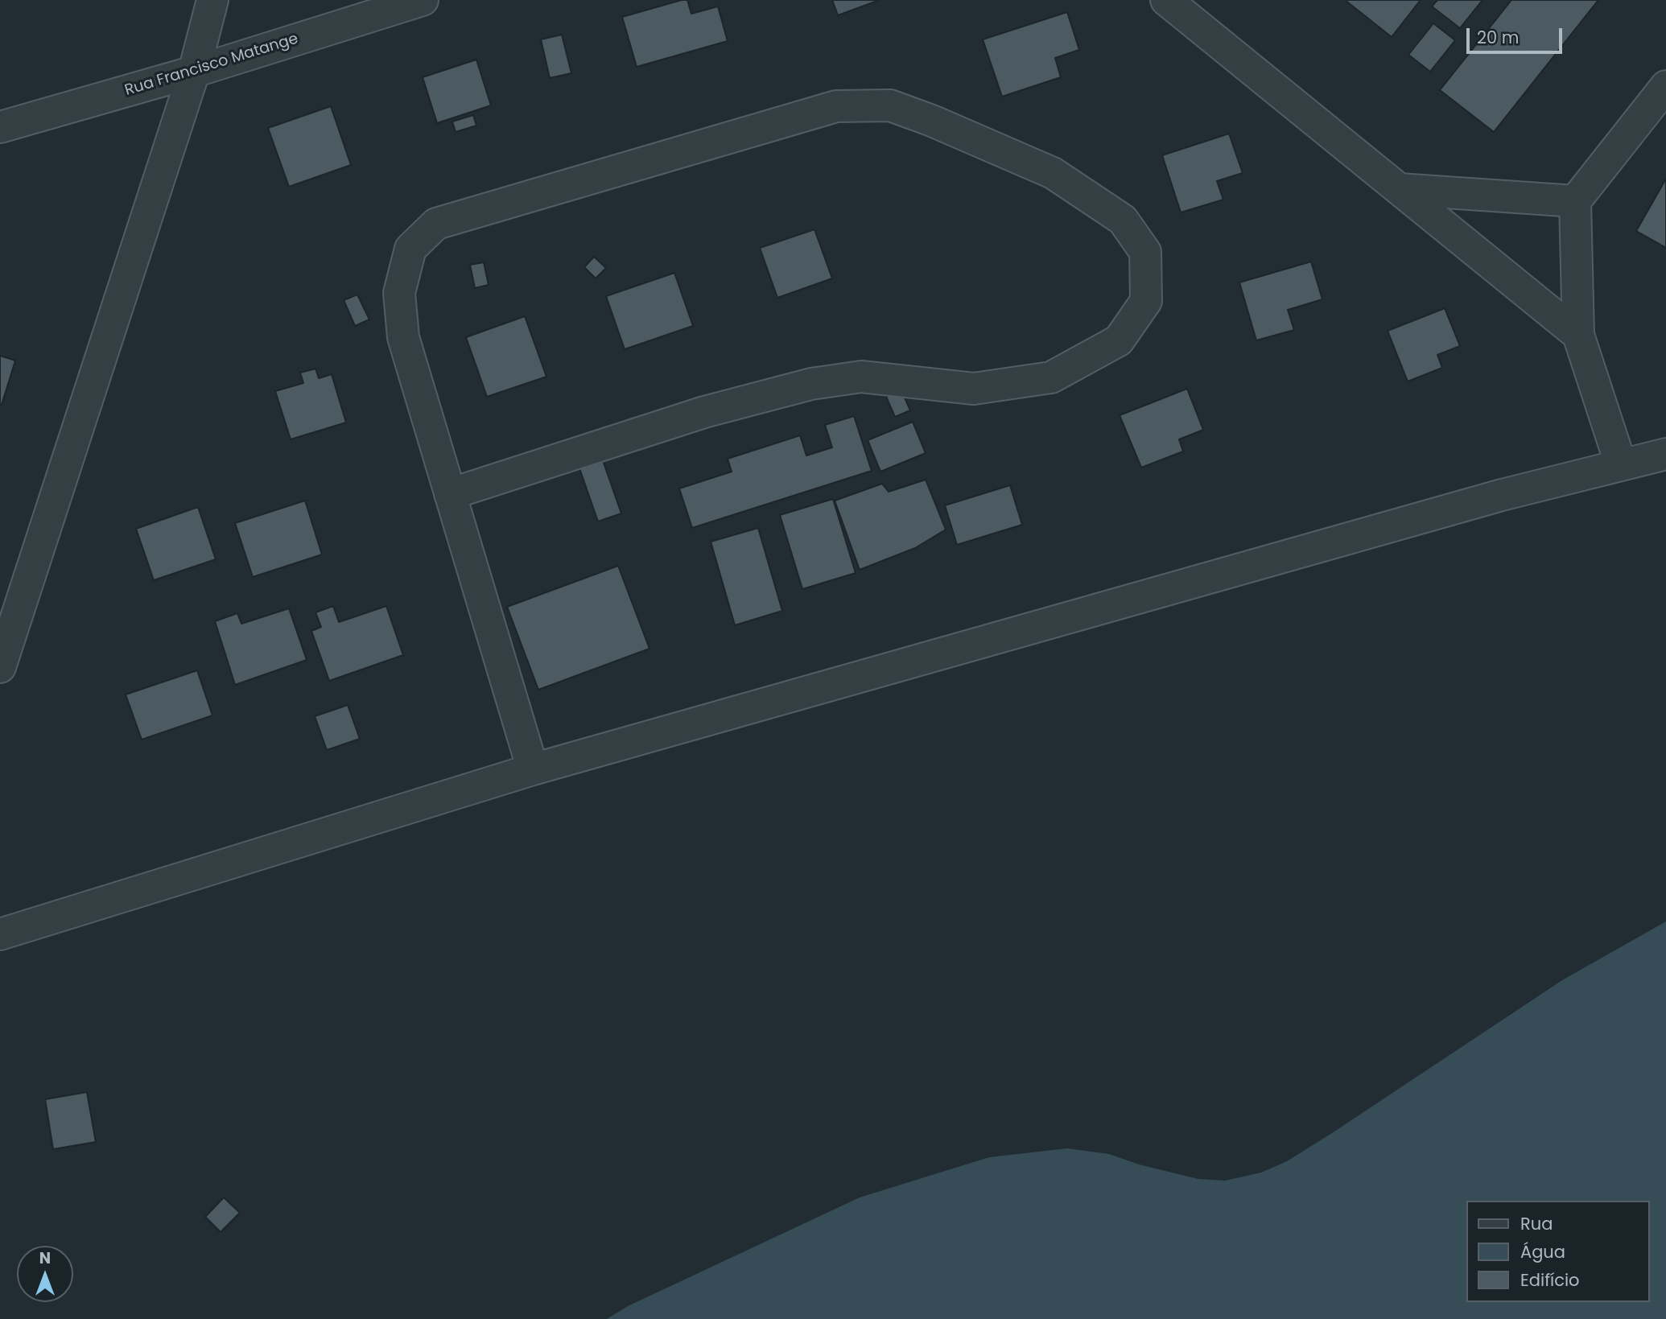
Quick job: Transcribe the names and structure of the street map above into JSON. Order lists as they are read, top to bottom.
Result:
{
  "streets": {
    "street": ["Rua Francisco Matange"]
  },
  "legend": ["Rua", "Água", "Edifício"],
  "scale_bar": "20 m",
  "north": "top"
}
